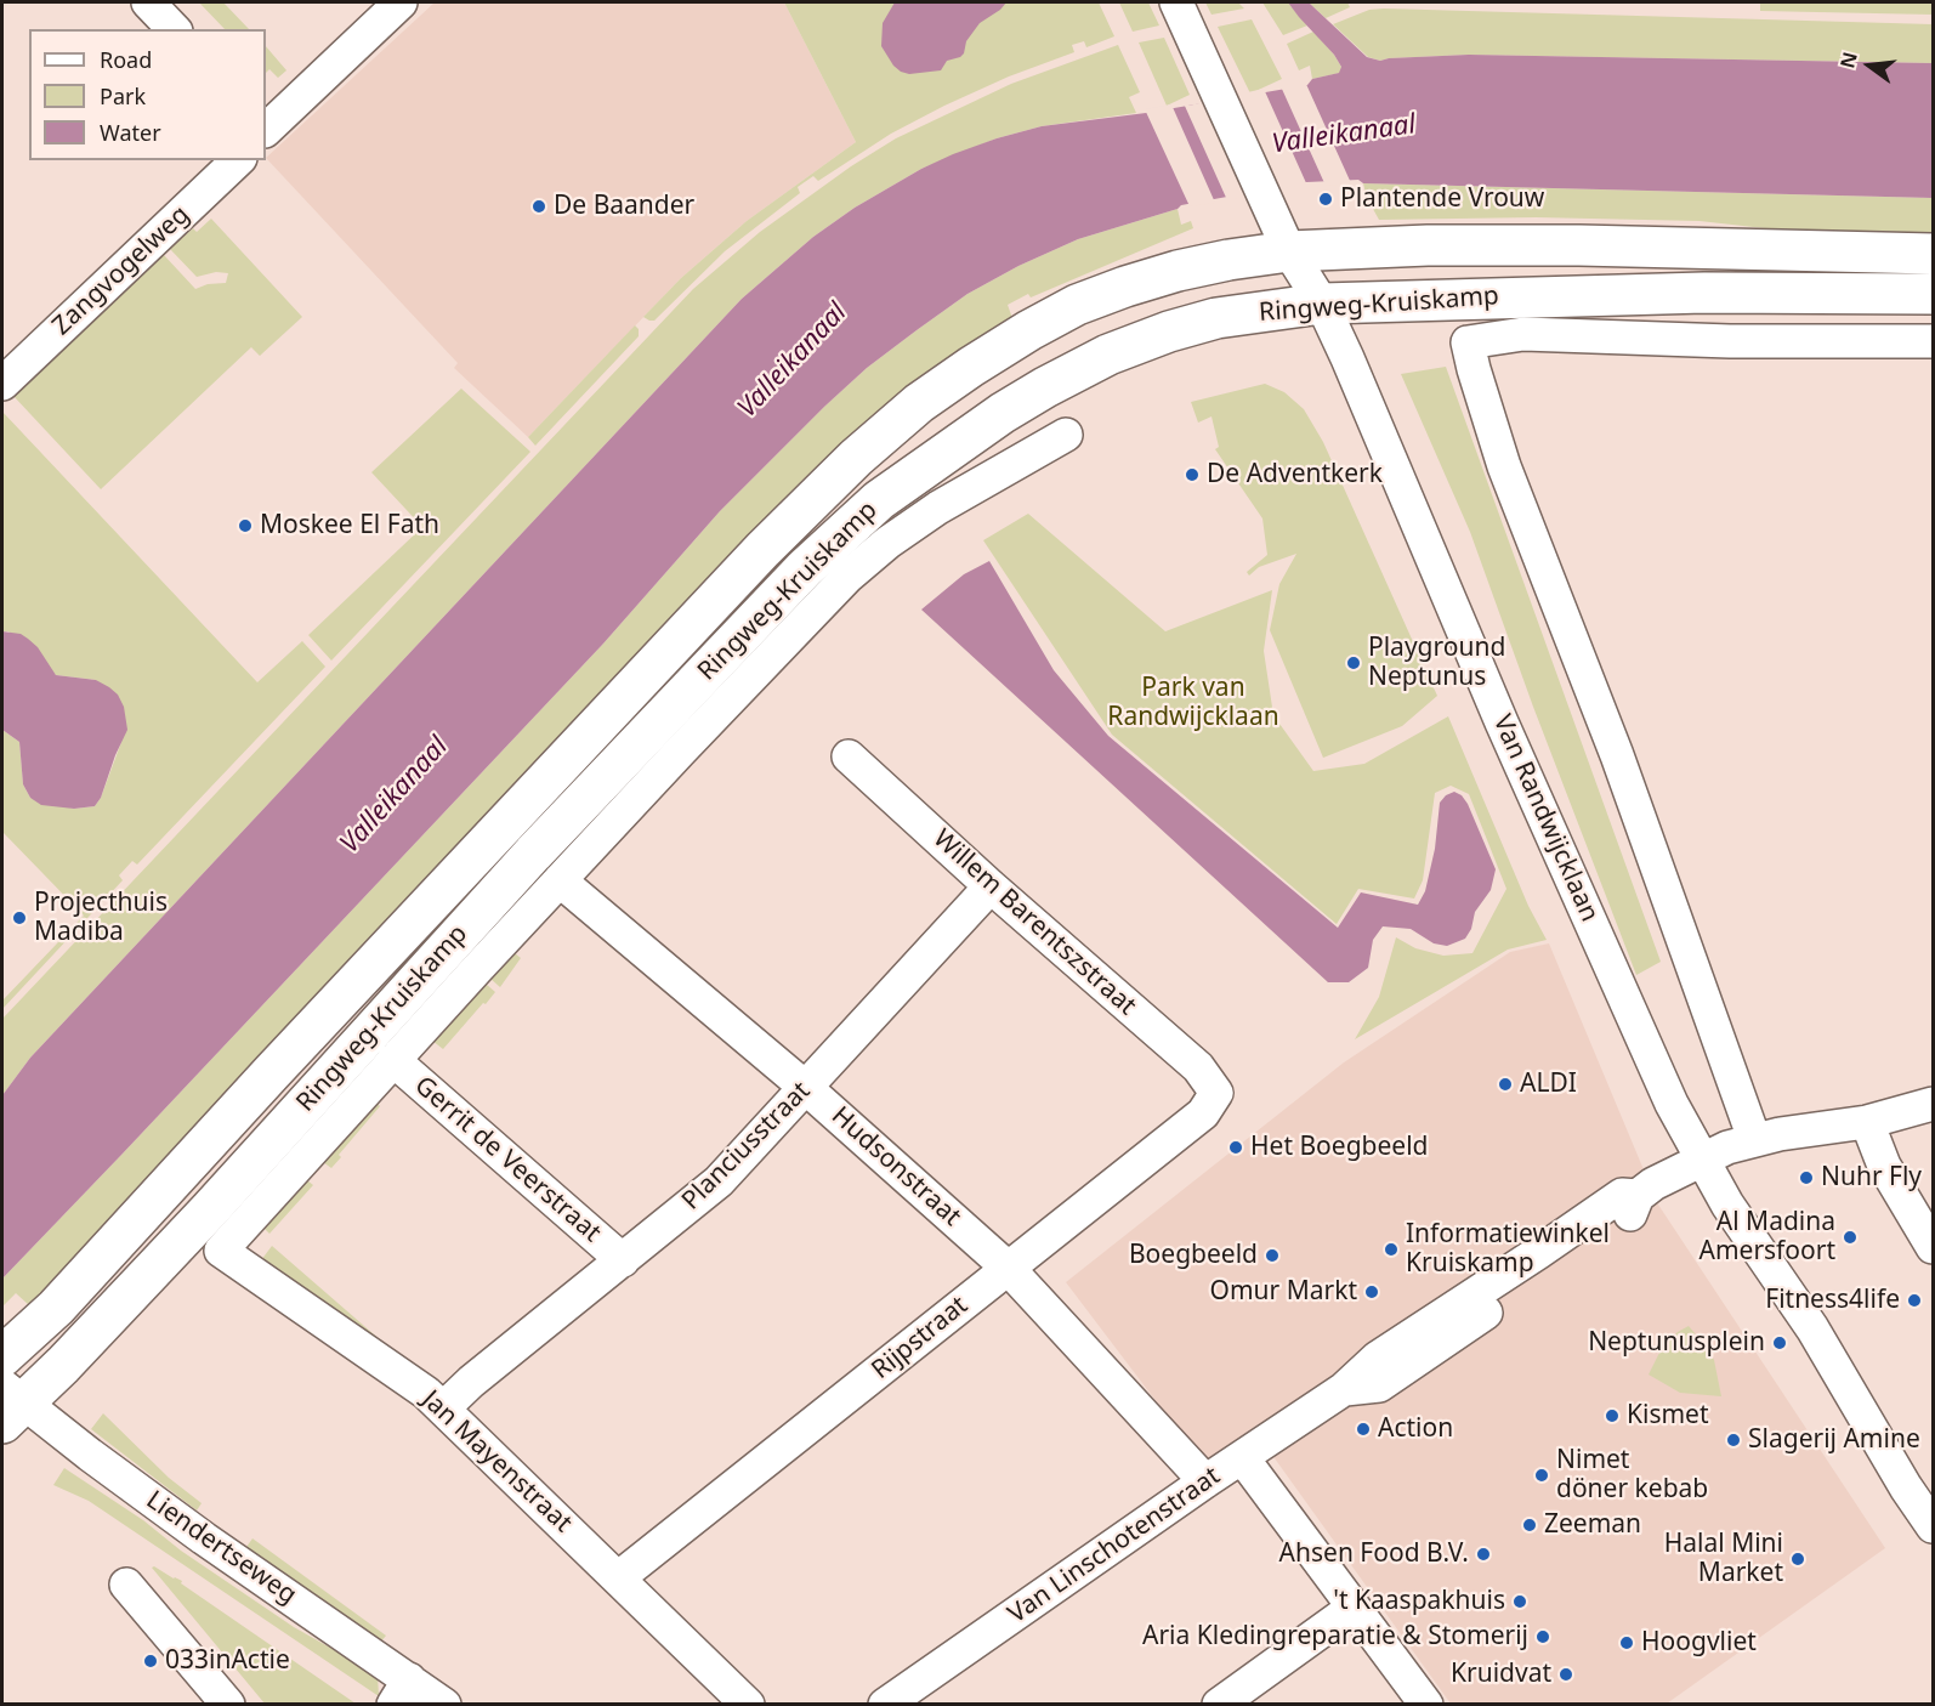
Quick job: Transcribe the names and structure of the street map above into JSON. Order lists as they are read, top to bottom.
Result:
{
  "streets": {
    "main road": ["Ringweg-Kruiskamp"],
    "street": [
      "Zangvogelweg",
      "Van Randwijcklaan",
      "Willem Barentszstraat",
      "Planciusstraat",
      "Gerrit de Veerstraat",
      "Hudsonstraat",
      "Rijpstraat",
      "Jan Mayenstraat",
      "Van Linschotenstraat",
      "Liendertseweg"
    ]
  },
  "crossings": [
    ["Ringweg-Kruiskamp", "Van Randwijcklaan"],
    ["Ringweg-Kruiskamp", "Gerrit de Veerstraat"],
    ["Ringweg-Kruiskamp", "Hudsonstraat"],
    ["Ringweg-Kruiskamp", "Jan Mayenstraat"],
    ["Ringweg-Kruiskamp", "Liendertseweg"],
    ["Van Randwijcklaan", "Van Linschotenstraat"],
    ["Willem Barentszstraat", "Planciusstraat"],
    ["Willem Barentszstraat", "Rijpstraat"],
    ["Planciusstraat", "Gerrit de Veerstraat"],
    ["Planciusstraat", "Hudsonstraat"],
    ["Planciusstraat", "Jan Mayenstraat"],
    ["Hudsonstraat", "Rijpstraat"],
    ["Hudsonstraat", "Van Linschotenstraat"],
    ["Rijpstraat", "Jan Mayenstraat"]
  ],
  "water": ["Valleikanaal"],
  "parks": ["Park van Randwijcklaan"],
  "places": [
    "Plantende Vrouw",
    "De Baander",
    "De Adventkerk",
    "Moskee El Fath",
    "Playground Neptunus",
    "Projecthuis Madiba",
    "ALDI",
    "Het Boegbeeld",
    "Nuhr Fly",
    "Al Madina Amersfoort",
    "Informatiewinkel Kruiskamp",
    "Boegbeeld",
    "Omur Markt",
    "Fitness4life",
    "Neptunusplein",
    "Kismet",
    "Action",
    "Slagerij Amine",
    "Nimet döner kebab",
    "Zeeman",
    "Ahsen Food B.V.",
    "Halal Mini Market",
    "'t Kaaspakhuis",
    "Aria Kledingreparatie & Stomerij",
    "Hoogvliet",
    "033inActie",
    "Kruidvat"
  ],
  "legend": ["Road", "Park", "Water"],
  "north": "left"
}
